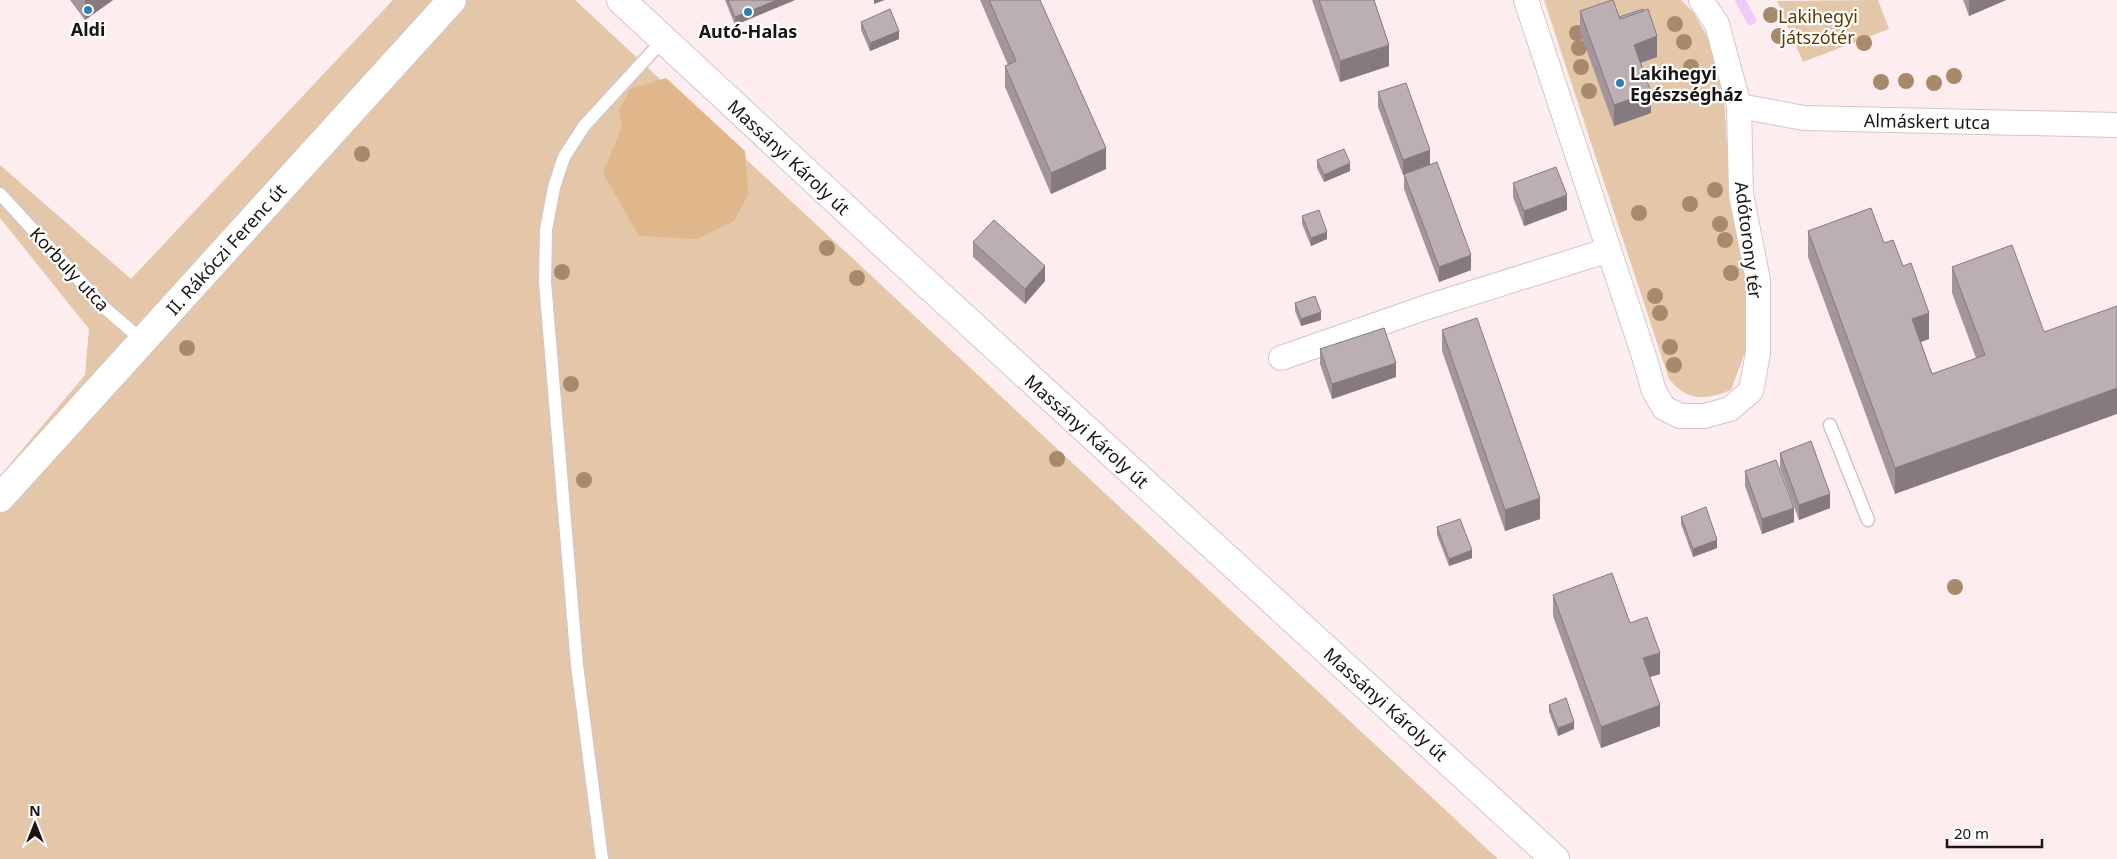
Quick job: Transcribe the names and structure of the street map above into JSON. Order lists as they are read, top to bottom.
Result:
{
  "streets": {
    "street": [
      "Almáskert utca",
      "Massányi Károly út",
      "Adótorony tér",
      "II. Rákóczi Ferenc út"
    ],
    "lane": ["Korbuly utca"]
  },
  "crossings": [
    ["Almáskert utca", "Adótorony tér"],
    ["II. Rákóczi Ferenc út", "Korbuly utca"]
  ],
  "parks": ["Lakihegyi játszótér"],
  "places": ["Aldi", "Autó-Halas", "Lakihegyi Egészségház"],
  "scale_bar": "20 m",
  "north": "top"
}
